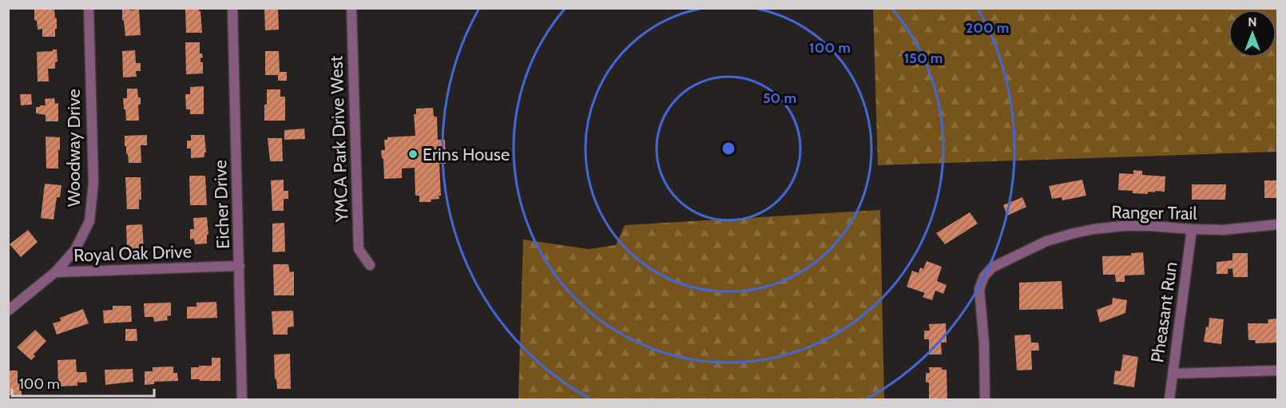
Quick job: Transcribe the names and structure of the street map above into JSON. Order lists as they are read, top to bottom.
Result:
{
  "streets": {
    "street": [
      "YMCA Park Drive West",
      "Woodway Drive",
      "Eicher Drive",
      "Ranger Trail",
      "Royal Oak Drive",
      "Pheasant Run"
    ]
  },
  "crossings": [
    ["Woodway Drive", "Royal Oak Drive"],
    ["Eicher Drive", "Royal Oak Drive"],
    ["Ranger Trail", "Pheasant Run"]
  ],
  "places": ["Erins House"],
  "scale_bar": "100 m",
  "north": "top",
  "rings": [
    "200 m",
    "100 m",
    "150 m",
    "50 m"
  ]
}
